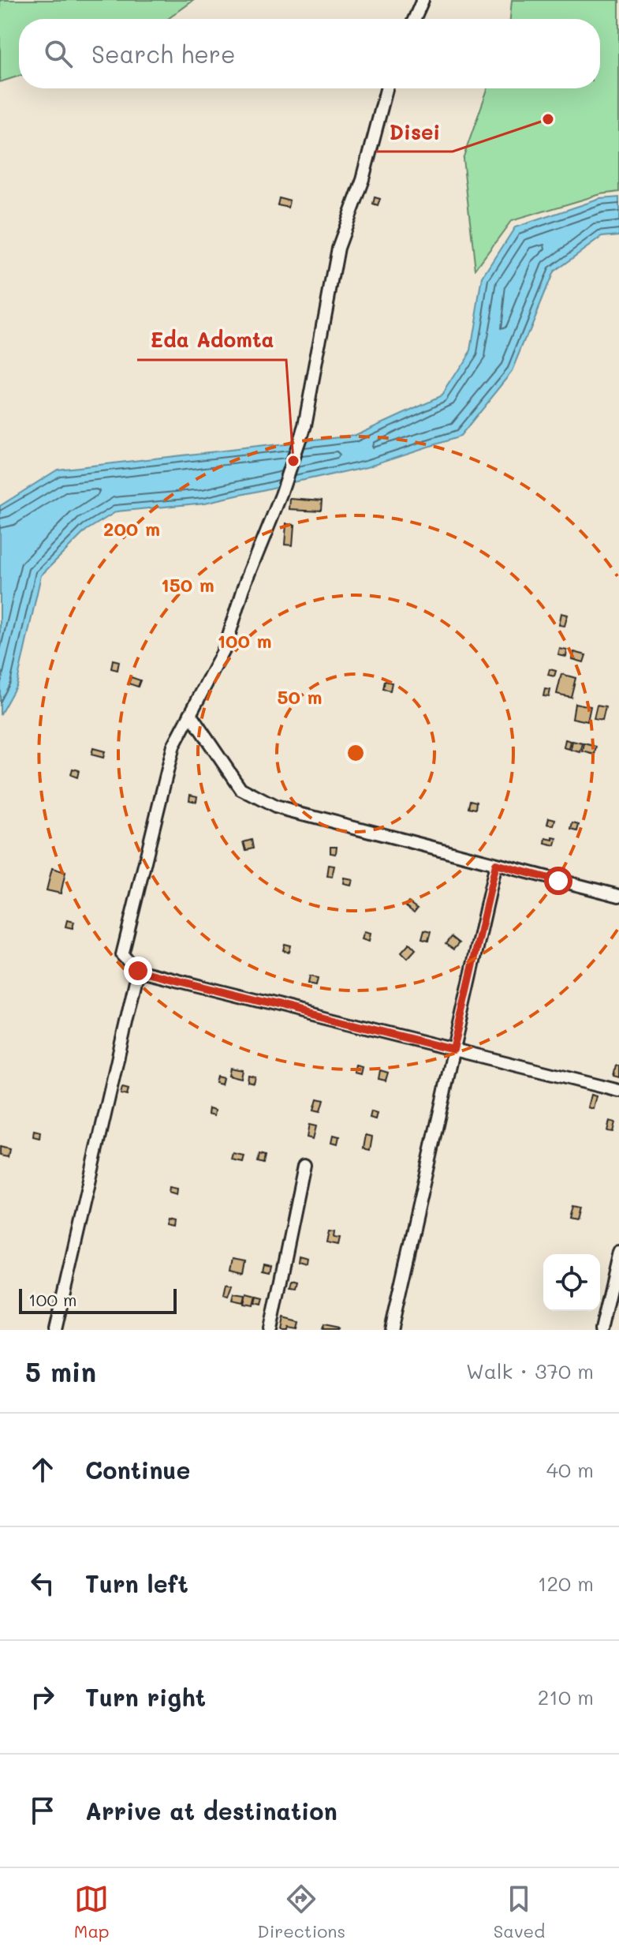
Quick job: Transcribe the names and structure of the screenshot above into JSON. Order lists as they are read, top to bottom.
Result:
{
  "places": ["Disei", "Eda Adomta"],
  "scale_bar": "100 m",
  "page": {
    "search": "Search here",
    "scale": "100 m",
    "heading": ["5 min", "Walk · 370 m"],
    "list": [
      ["Continue", "40 m"],
      ["Turn left", "120 m"],
      ["Turn right", "210 m"],
      "Arrive at destination"
    ],
    "nav": ["Map", "Directions", "Saved"]
  },
  "rings": [
    "200 m",
    "150 m",
    "100 m",
    "50 m"
  ]
}
